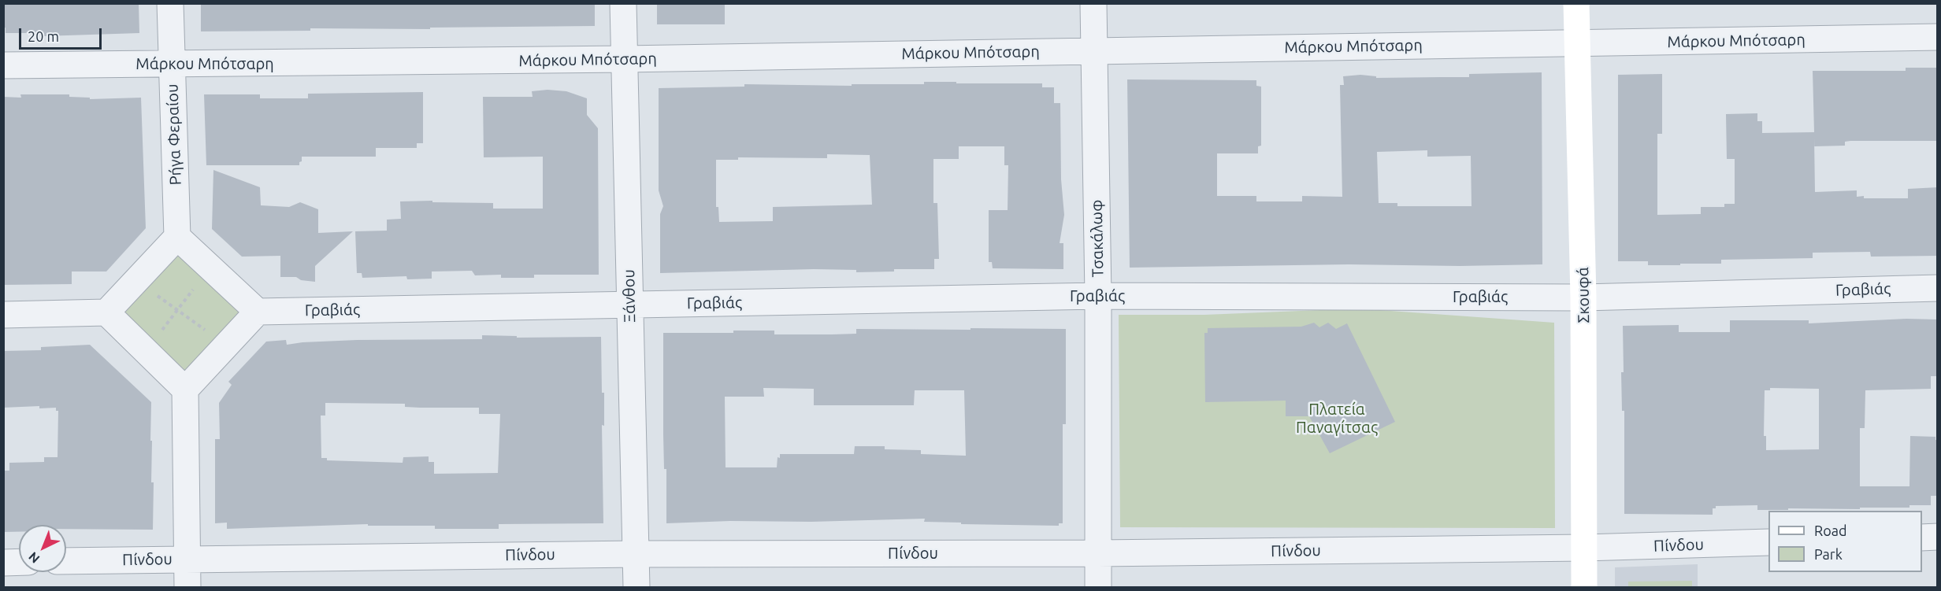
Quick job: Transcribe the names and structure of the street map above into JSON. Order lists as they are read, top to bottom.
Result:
{
  "streets": {
    "street": [
      "Μάρκου Μπότσαρη",
      "Ρήγα Φεραίου",
      "Τσακάλωφ",
      "Γραβιάς",
      "Σκουφά",
      "Ξάνθου",
      "Πίνδου"
    ]
  },
  "crossings": [
    ["Μάρκου Μπότσαρη", "Ρήγα Φεραίου"],
    ["Μάρκου Μπότσαρη", "Τσακάλωφ"],
    ["Μάρκου Μπότσαρη", "Σκουφά"],
    ["Μάρκου Μπότσαρη", "Ξάνθου"],
    ["Τσακάλωφ", "Γραβιάς"],
    ["Τσακάλωφ", "Πίνδου"],
    ["Γραβιάς", "Σκουφά"],
    ["Γραβιάς", "Ξάνθου"],
    ["Σκουφά", "Πίνδου"],
    ["Ξάνθου", "Πίνδου"]
  ],
  "parks": ["Πλατεία Παναγίτσας"],
  "legend": ["Road", "Park"],
  "scale_bar": "20 m",
  "north": "bottom left"
}
